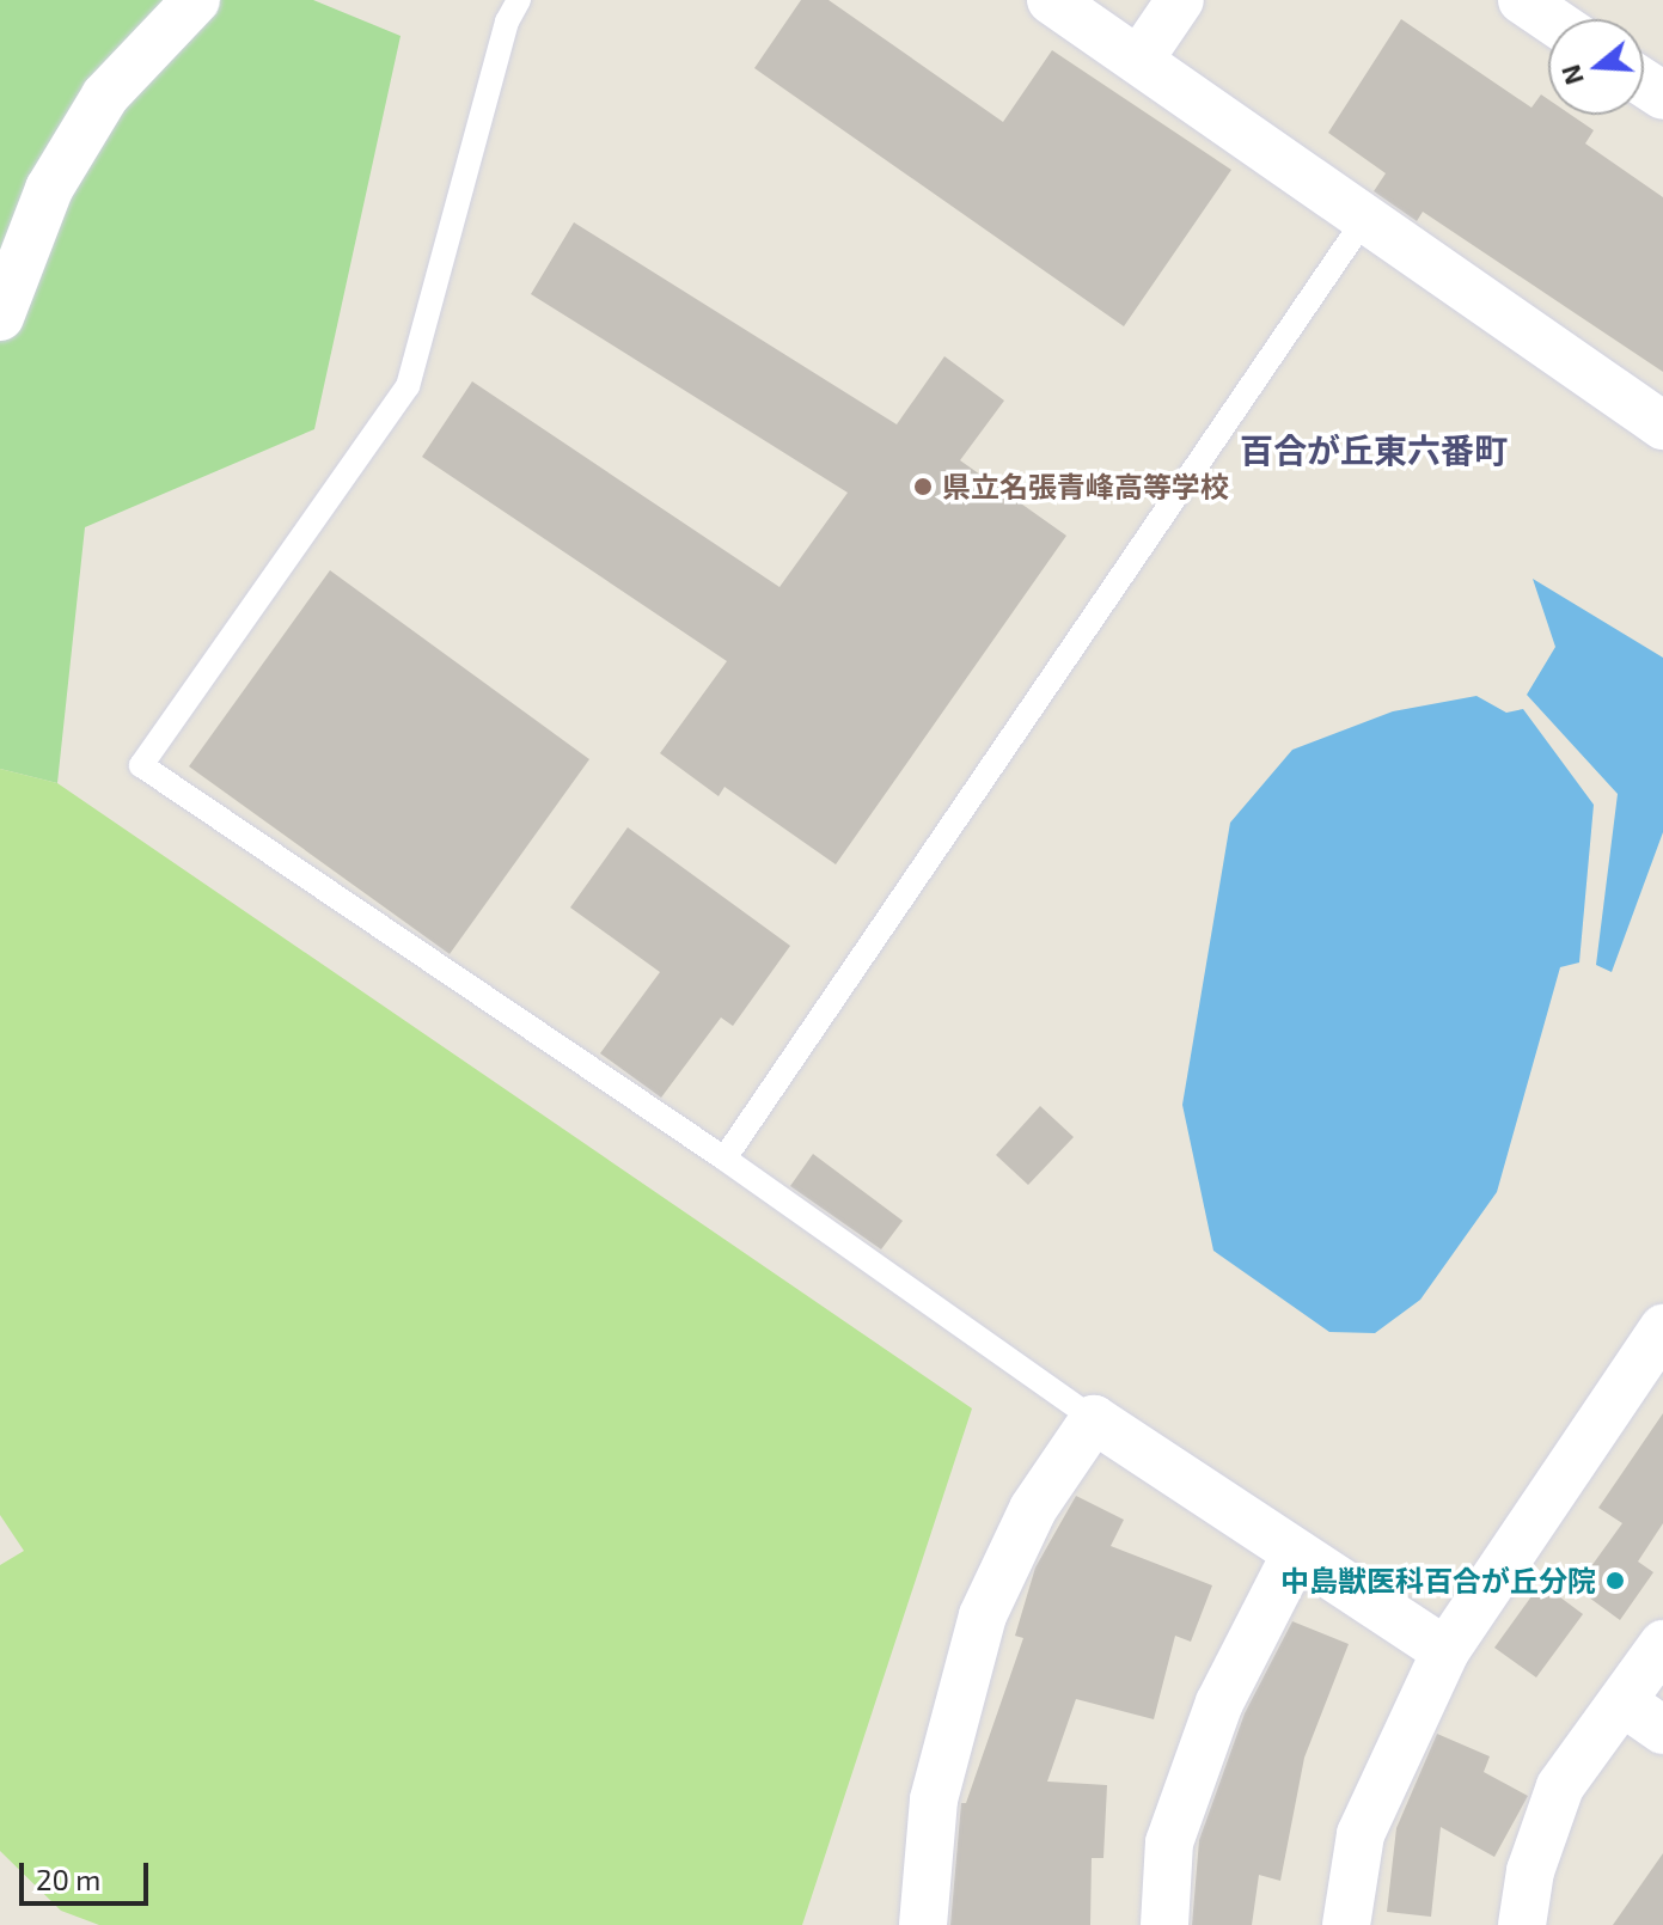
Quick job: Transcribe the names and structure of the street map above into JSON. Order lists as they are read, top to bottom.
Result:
{
  "districts": ["百合が丘東六番町"],
  "places": ["県立名張青峰高等学校", "中島獣医科百合が丘分院"],
  "scale_bar": "20 m",
  "north": "left"
}
